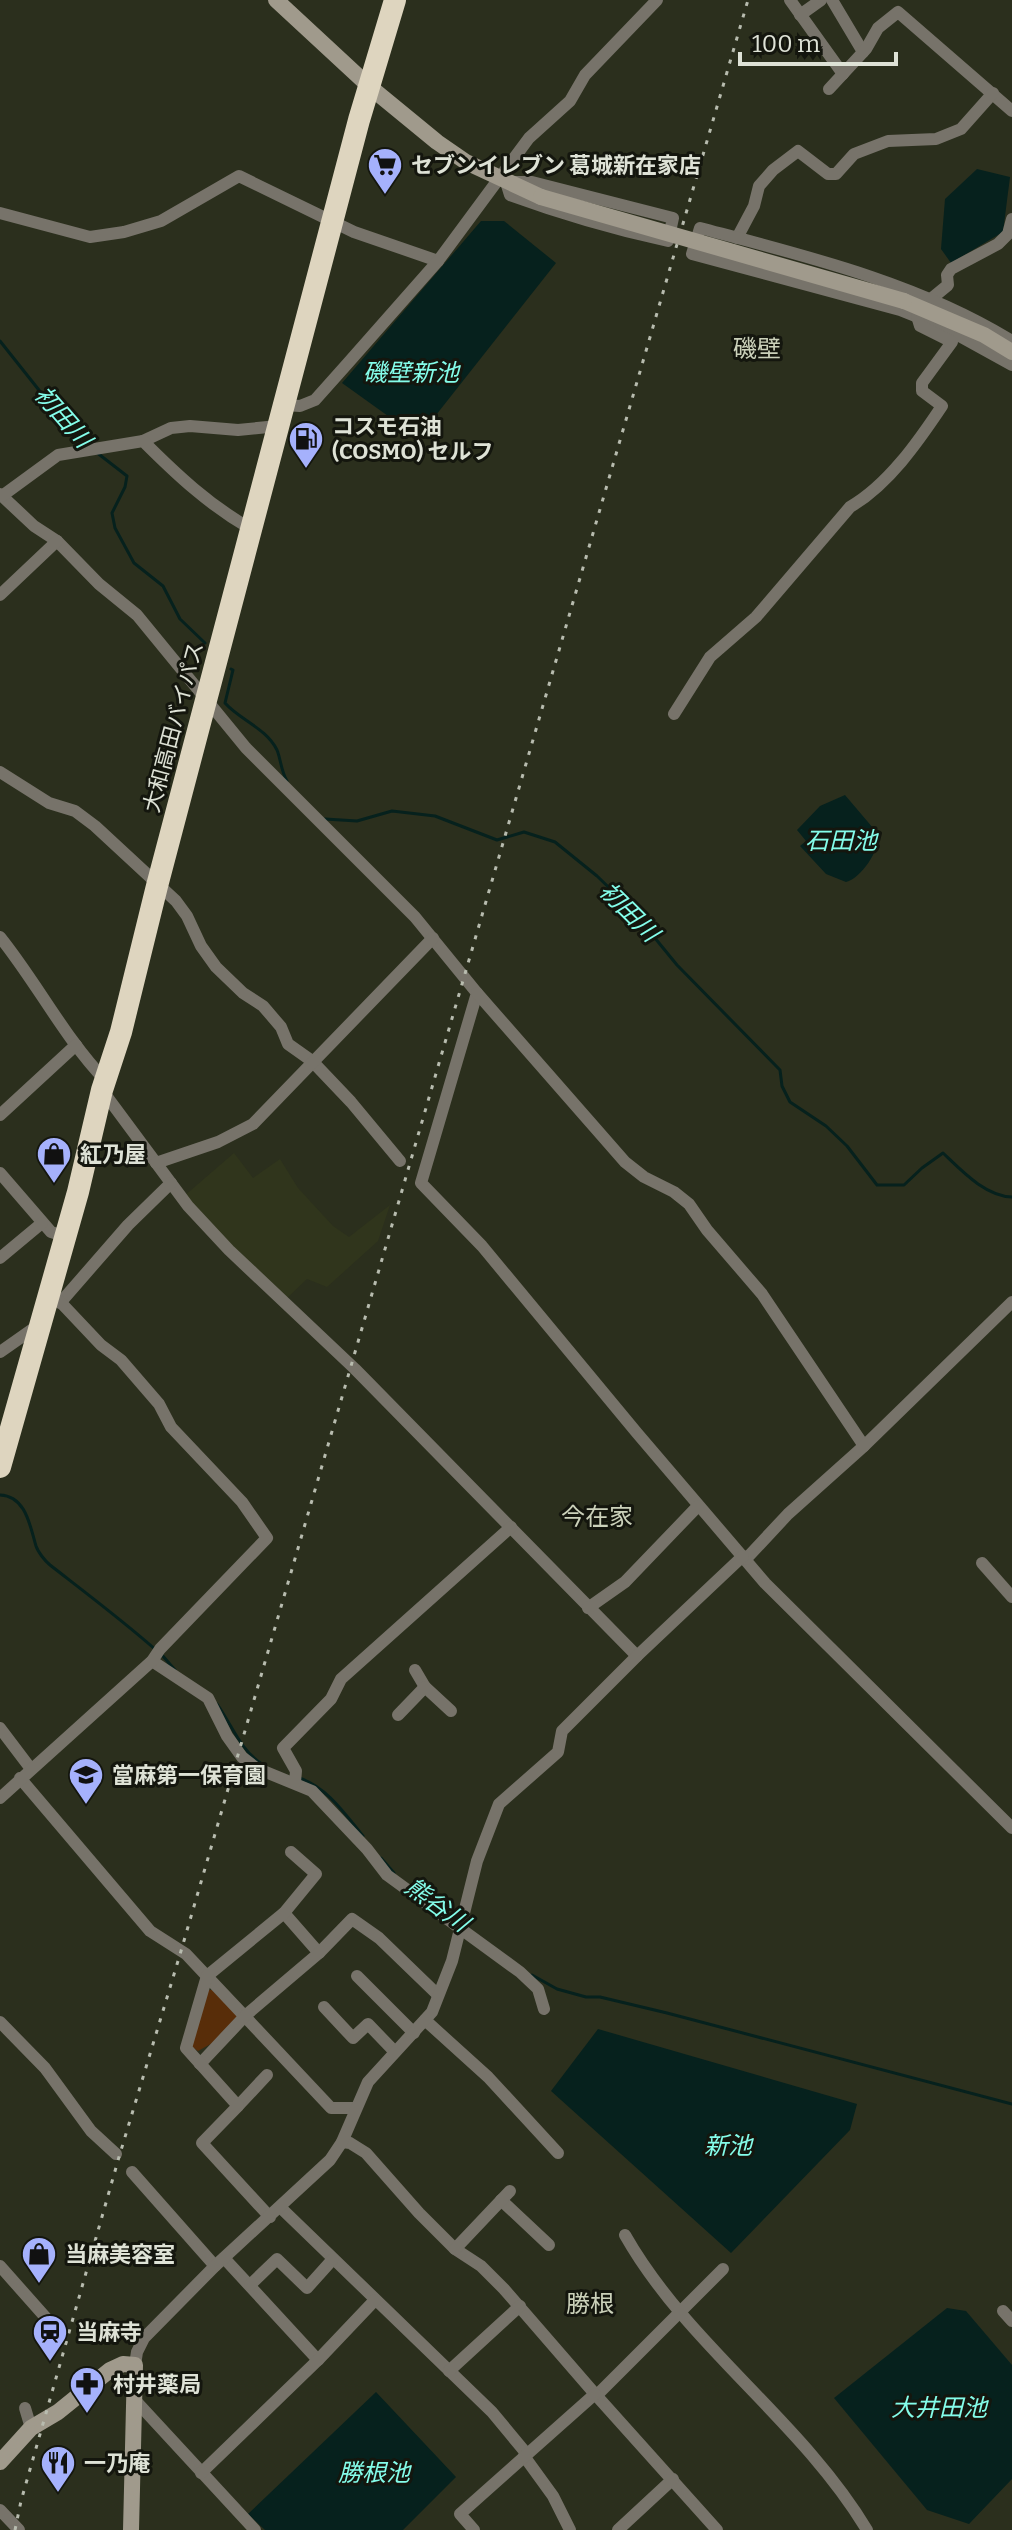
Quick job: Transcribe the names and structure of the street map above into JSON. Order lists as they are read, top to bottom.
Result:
{
  "streets": {
    "highway": ["大和高田バイパス"]
  },
  "districts": ["磯壁", "今在家", "勝根"],
  "water": [
    "磯壁新池",
    "初田川",
    "石田池",
    "熊谷川",
    "新池",
    "大井田池",
    "勝根池"
  ],
  "places": {
    "supermarket": ["セブンイレブン 葛城新在家店"],
    "fuel station": ["コスモ石油 (COSMO) セルフ"],
    "shop": ["紅乃屋", "当麻美容室"],
    "school or university": ["當麻第一保育園"],
    "station": ["当麻寺"],
    "pharmacy": ["村井薬局"],
    "restaurant": ["一乃庵"]
  },
  "scale_bar": "100 m"
}
